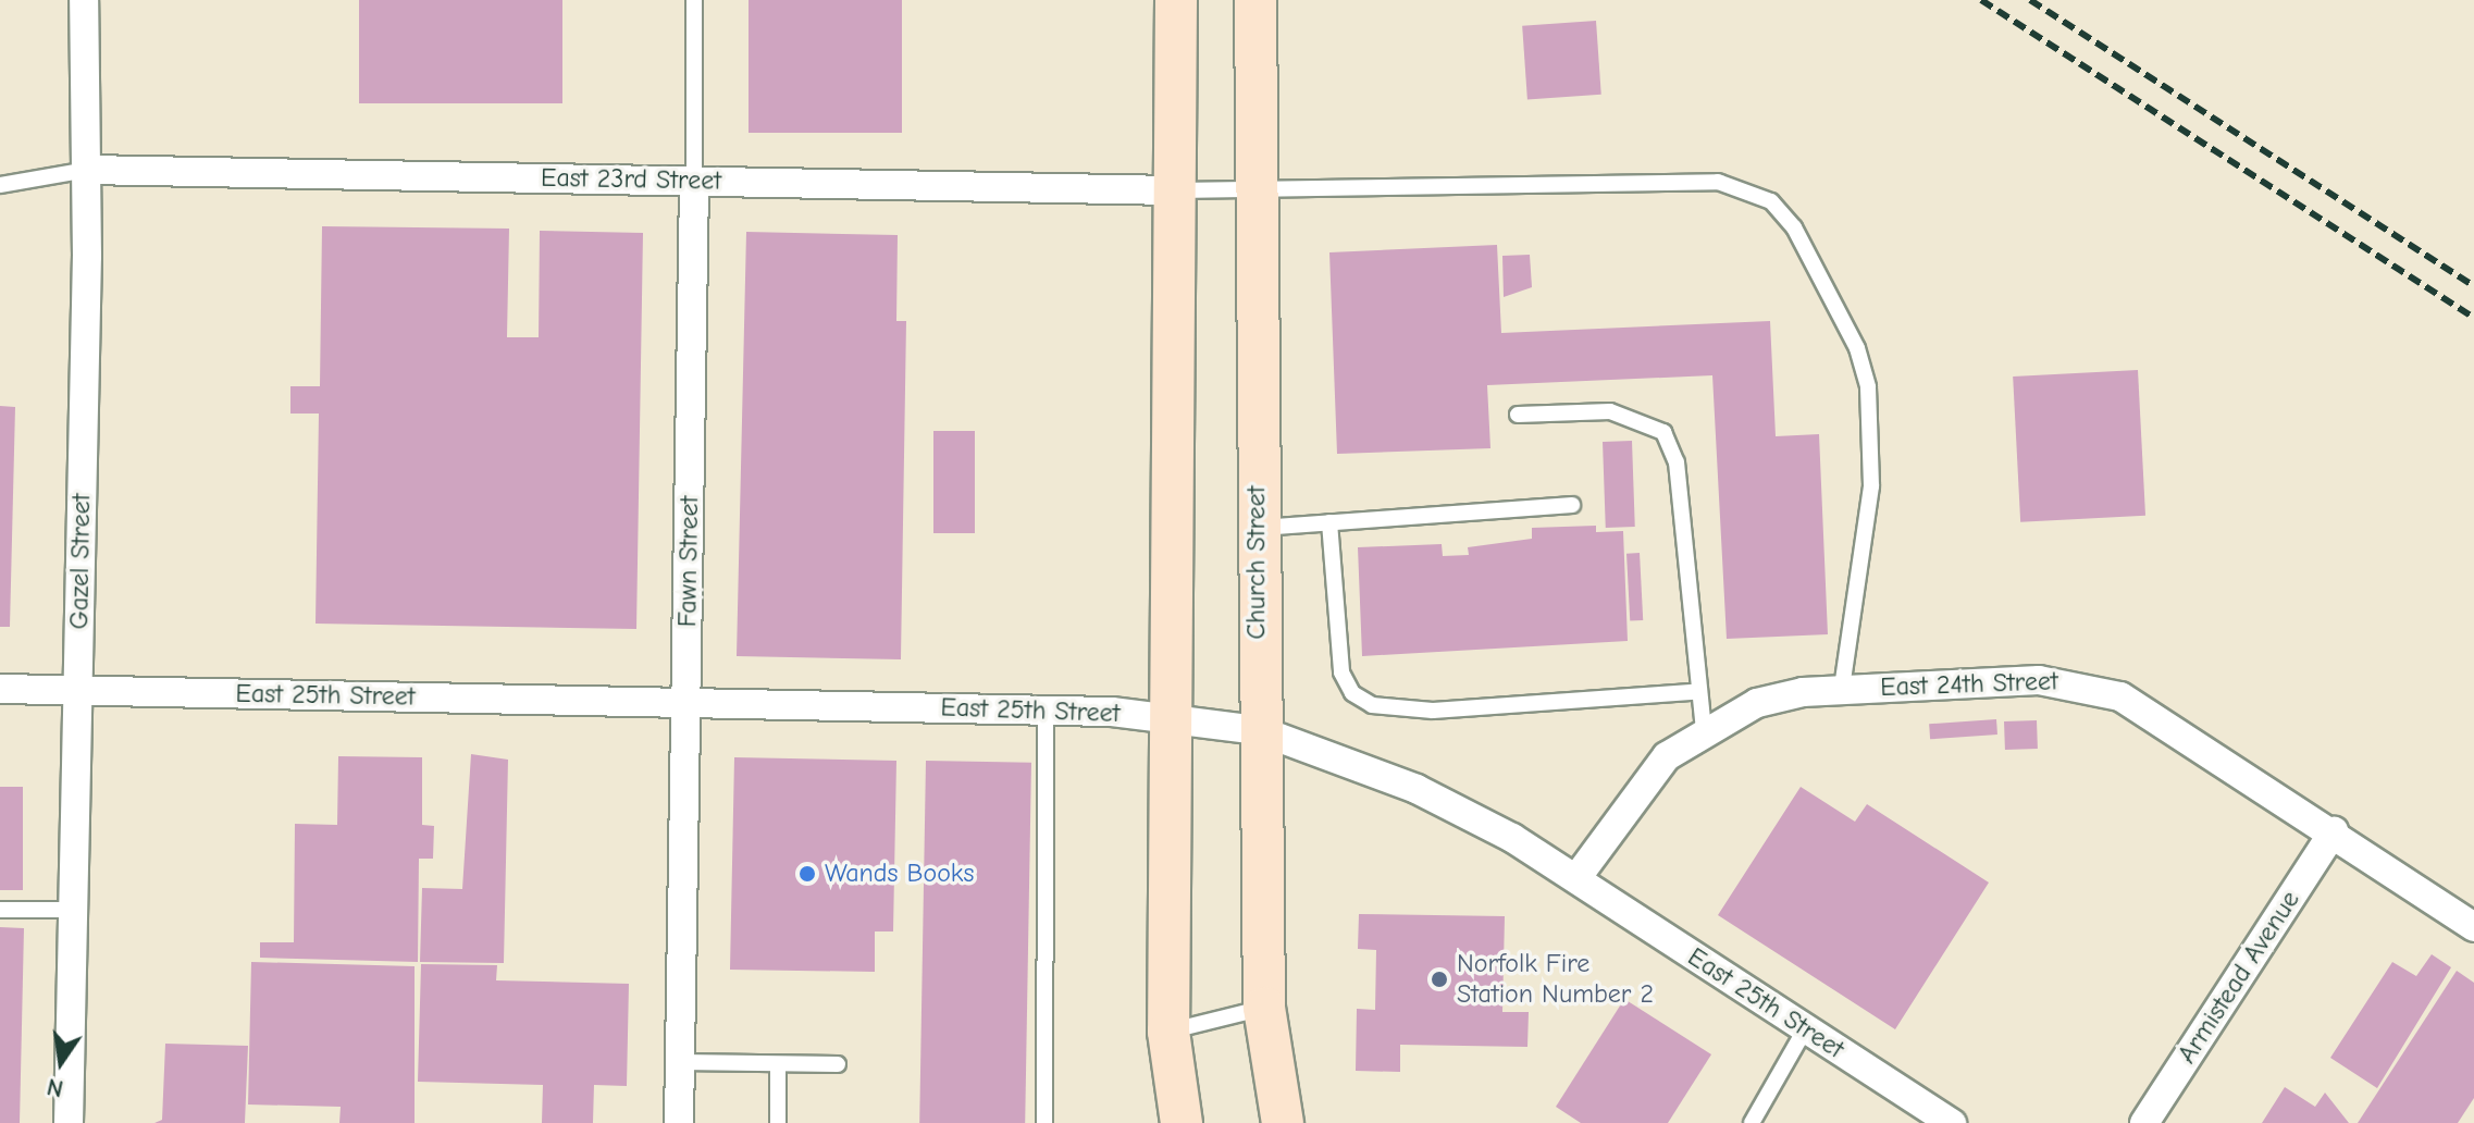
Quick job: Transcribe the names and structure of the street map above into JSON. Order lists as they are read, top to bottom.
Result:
{
  "streets": {
    "main road": ["Church Street"],
    "street": [
      "East 23rd Street",
      "Gazel Street",
      "Fawn Street",
      "East 24th Street",
      "East 25th Street",
      "Armistead Avenue"
    ]
  },
  "crossings": [
    ["East 23rd Street", "Gazel Street"],
    ["East 23rd Street", "Fawn Street"],
    ["Gazel Street", "East 25th Street"],
    ["Fawn Street", "East 25th Street"],
    ["Church Street", "East 25th Street"],
    ["East 24th Street", "East 25th Street"],
    ["East 24th Street", "Armistead Avenue"]
  ],
  "places": ["Wands Books", "Norfolk Fire Station Number 2"],
  "north": "bottom"
}
